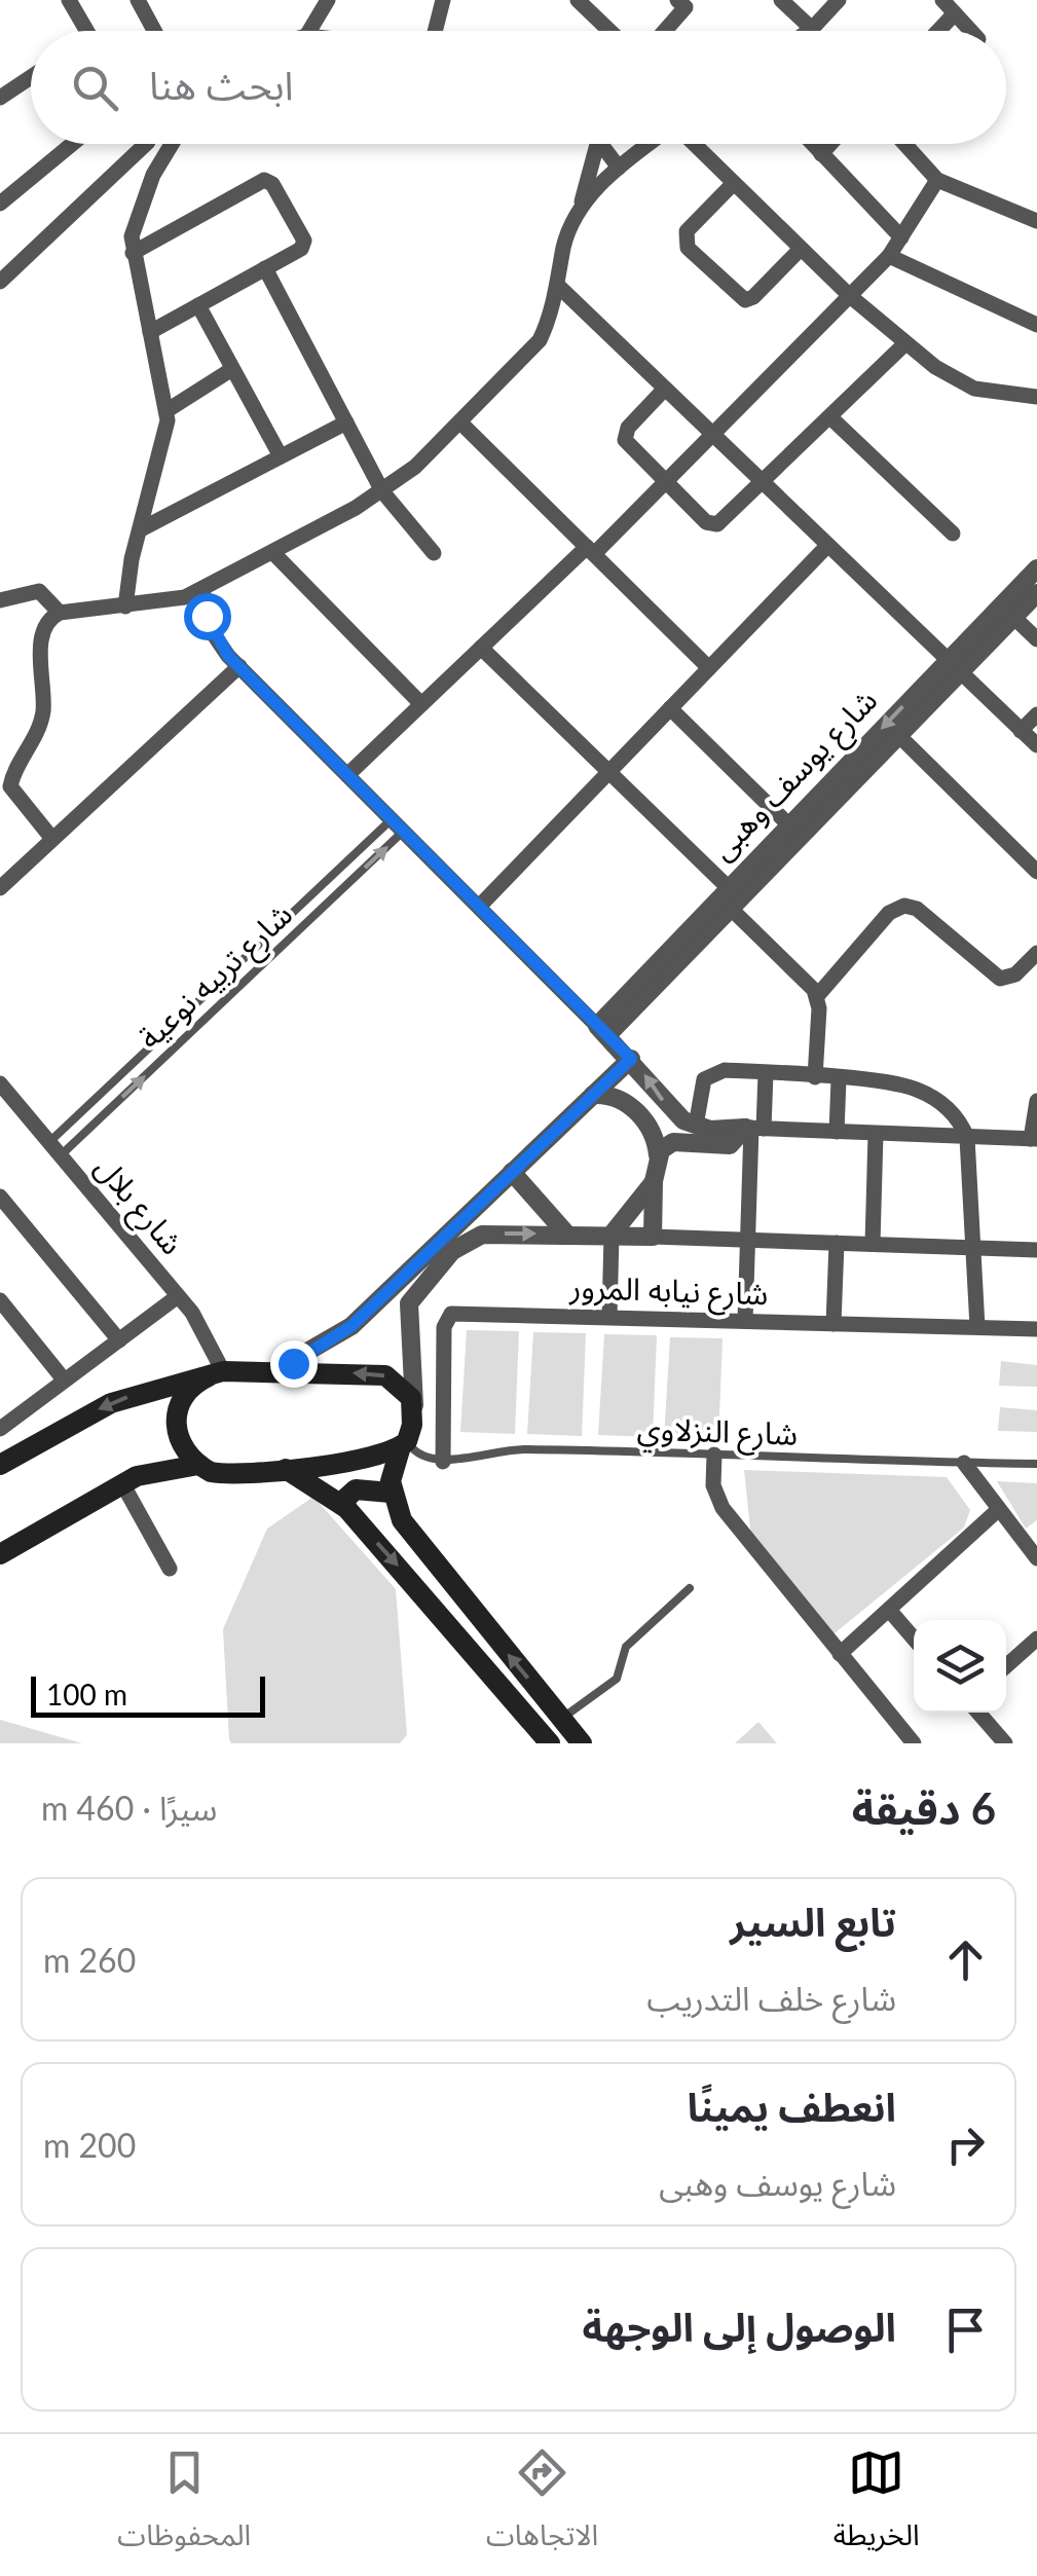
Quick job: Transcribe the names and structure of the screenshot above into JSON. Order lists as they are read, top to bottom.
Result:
{
  "streets": {
    "street": ["شارع يوسف وهبى", "شارع بلال", "شارع نيابه المرور"],
    "lane": ["شارع تربيه نوعية", "شارع النزلاوي"]
  },
  "crossings": [
    ["شارع تربيه نوعية", "شارع بلال"],
    ["شارع نيابه المرور", "شارع النزلاوي"]
  ],
  "scale_bar": "100 m",
  "page": {
    "search": "ابحث هنا",
    "scale": "100 m",
    "heading": ["6 دقيقة", "سيرًا · 460 m"],
    "list": [
      ["تابع السير", "شارع خلف التدريب", "260 m"],
      ["انعطف يمينًا", "شارع يوسف وهبى", "200 m"],
      "الوصول إلى الوجهة"
    ],
    "nav": ["الخريطة", "الاتجاهات", "المحفوظات"]
  }
}
